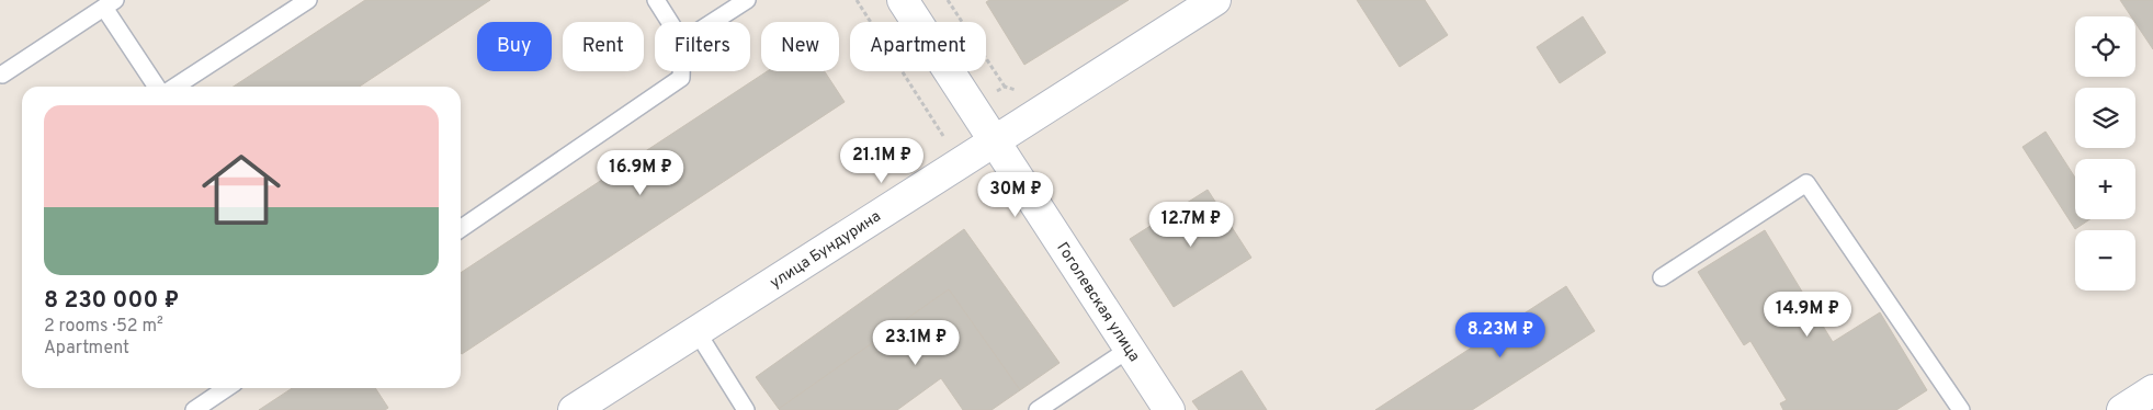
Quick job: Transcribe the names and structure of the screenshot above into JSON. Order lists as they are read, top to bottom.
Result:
{
  "streets": {
    "street": ["улица Бундурина", "Гоголевская улица"]
  },
  "crossings": [
    ["улица Бундурина", "Гоголевская улица"]
  ],
  "page": {
    "map_buttons": ["+", "−"],
    "chip": [
      "Buy",
      "Rent",
      "Filters",
      "New",
      "Apartment"
    ],
    "list": [
      {
        "name": "8 230 000 ₽",
        "note": "2 rooms · 52 m² · Apartment"
      }
    ],
    "price": [
      "21.1M ₽",
      "16.9M ₽",
      "30M ₽",
      "12.7M ₽",
      "14.9M ₽",
      "8.23M ₽",
      "23.1M ₽"
    ]
  }
}
